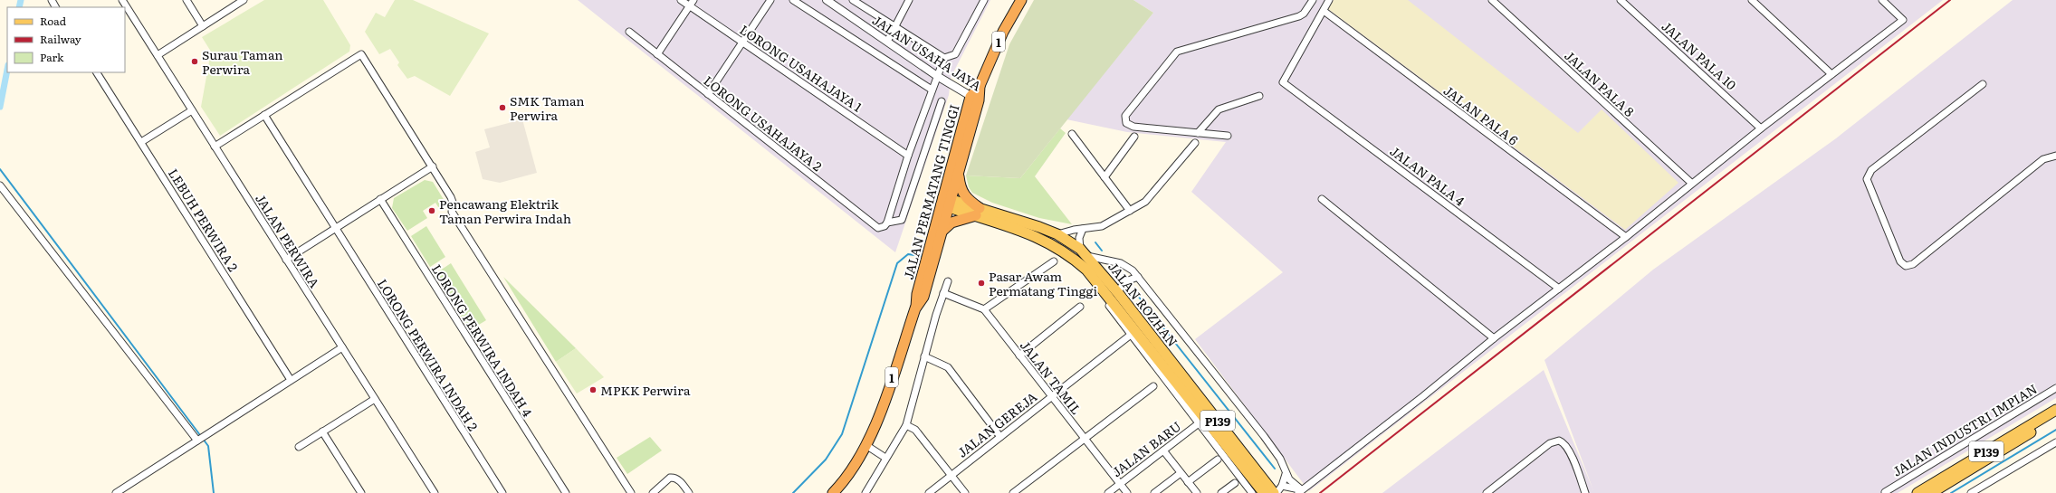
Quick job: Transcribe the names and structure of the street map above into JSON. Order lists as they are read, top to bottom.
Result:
{
  "streets": {
    "highway": ["1", "JALAN PERMATANG TINGGI"],
    "main road": ["JALAN ROZHAN", "P139"],
    "street": [
      "JALAN USAHA JAYA",
      "JALAN PALA 10",
      "LORONG USAHAJAYA 1",
      "JALAN PALA 8",
      "JALAN PALA 6",
      "LORONG USAHAJAYA 2",
      "JALAN PALA 4",
      "LEBUH PERWIRA 2",
      "JALAN PERWIRA",
      "LORONG PERWIRA INDAH 4",
      "LORONG PERWIRA INDAH 2",
      "JALAN TAMIL",
      "JALAN GEREJA",
      "JALAN INDUSTRI IMPIAN",
      "JALAN BARU"
    ]
  },
  "crossings": [
    ["JALAN USAHA JAYA", "JALAN PERMATANG TINGGI"],
    ["JALAN PALA 6", "JALAN PALA 4"],
    ["JALAN PERMATANG TINGGI", "JALAN ROZHAN"],
    ["JALAN TAMIL", "JALAN GEREJA"],
    ["JALAN TAMIL", "JALAN BARU"]
  ],
  "places": [
    "Surau Taman Perwira",
    "SMK Taman Perwira",
    "Pencawang Elektrik Taman Perwira Indah",
    "Pasar Awam Permatang Tinggi",
    "MPKK Perwira"
  ],
  "legend": ["Road", "Railway", "Park"]
}
